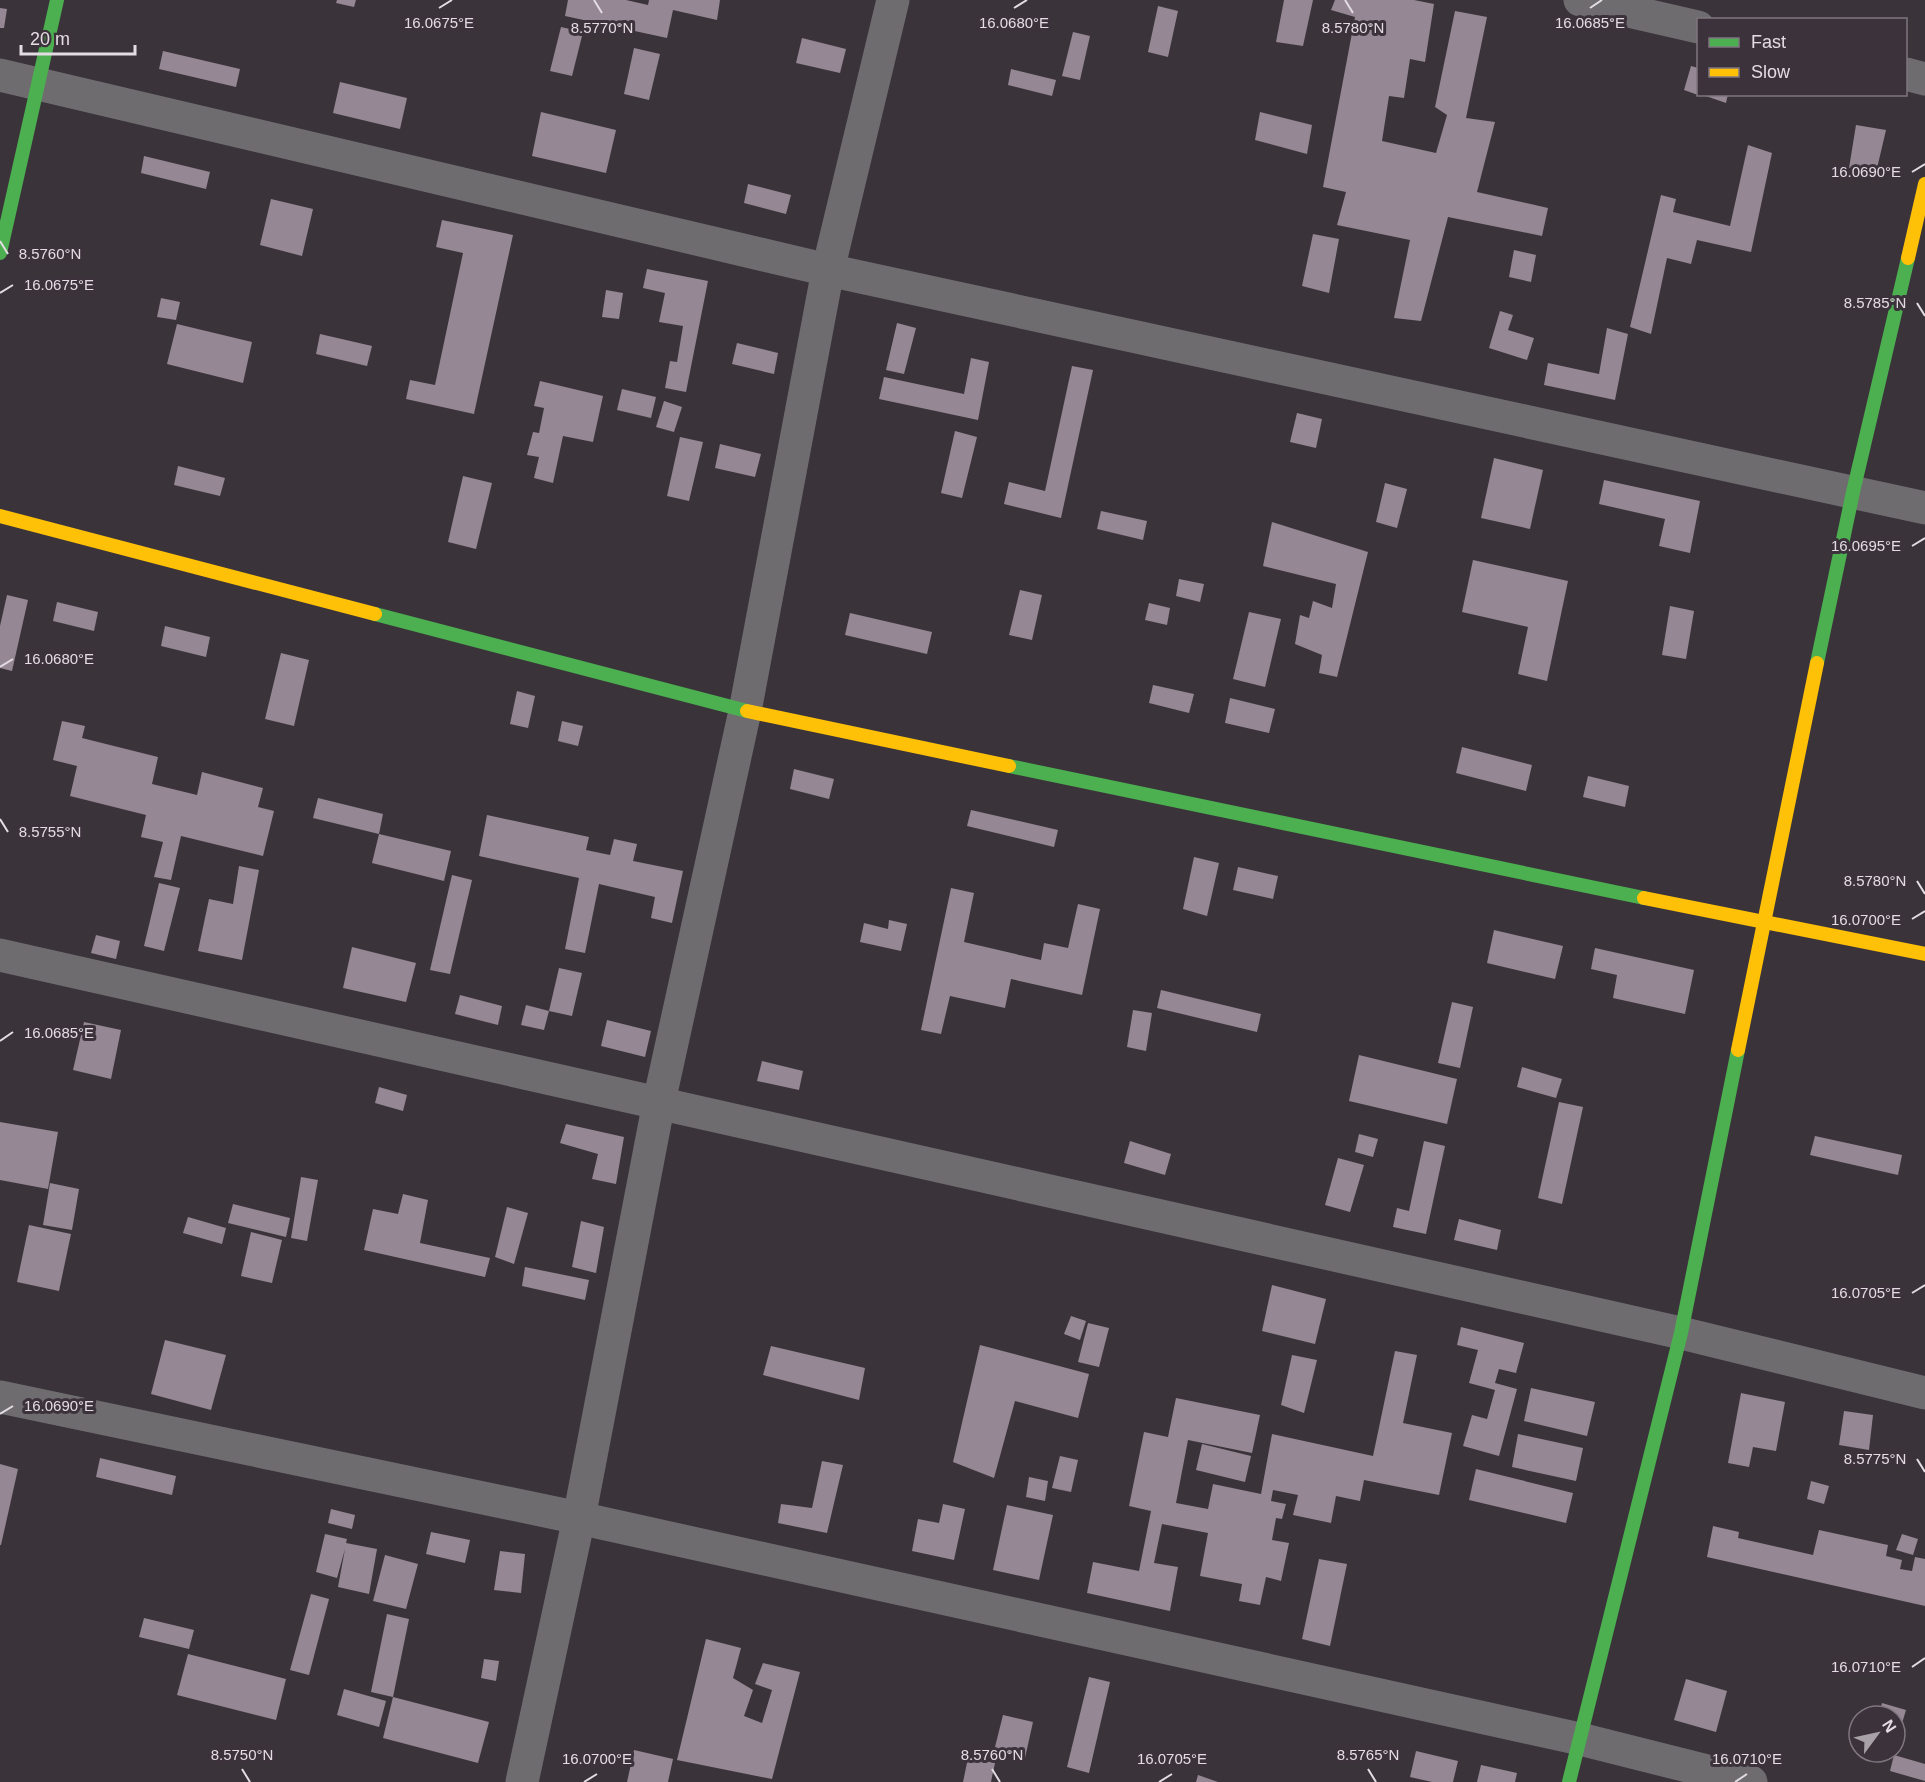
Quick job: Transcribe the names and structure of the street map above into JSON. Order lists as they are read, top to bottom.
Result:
{
  "legend": ["Fast", "Slow"],
  "scale_bar": "20 m",
  "north": "top right",
  "coordinates": [
    "16.0675°E",
    "16.0685°E",
    "16.0680°E",
    "8.5770°N",
    "8.5780°N",
    "16.0690°E",
    "8.5760°N",
    "8.5785°N",
    "16.0695°E",
    "8.5755°N",
    "16.0700°E",
    "16.0705°E",
    "8.5775°N",
    "16.0710°E",
    "8.5750°N",
    "8.5765°N"
  ]
}
